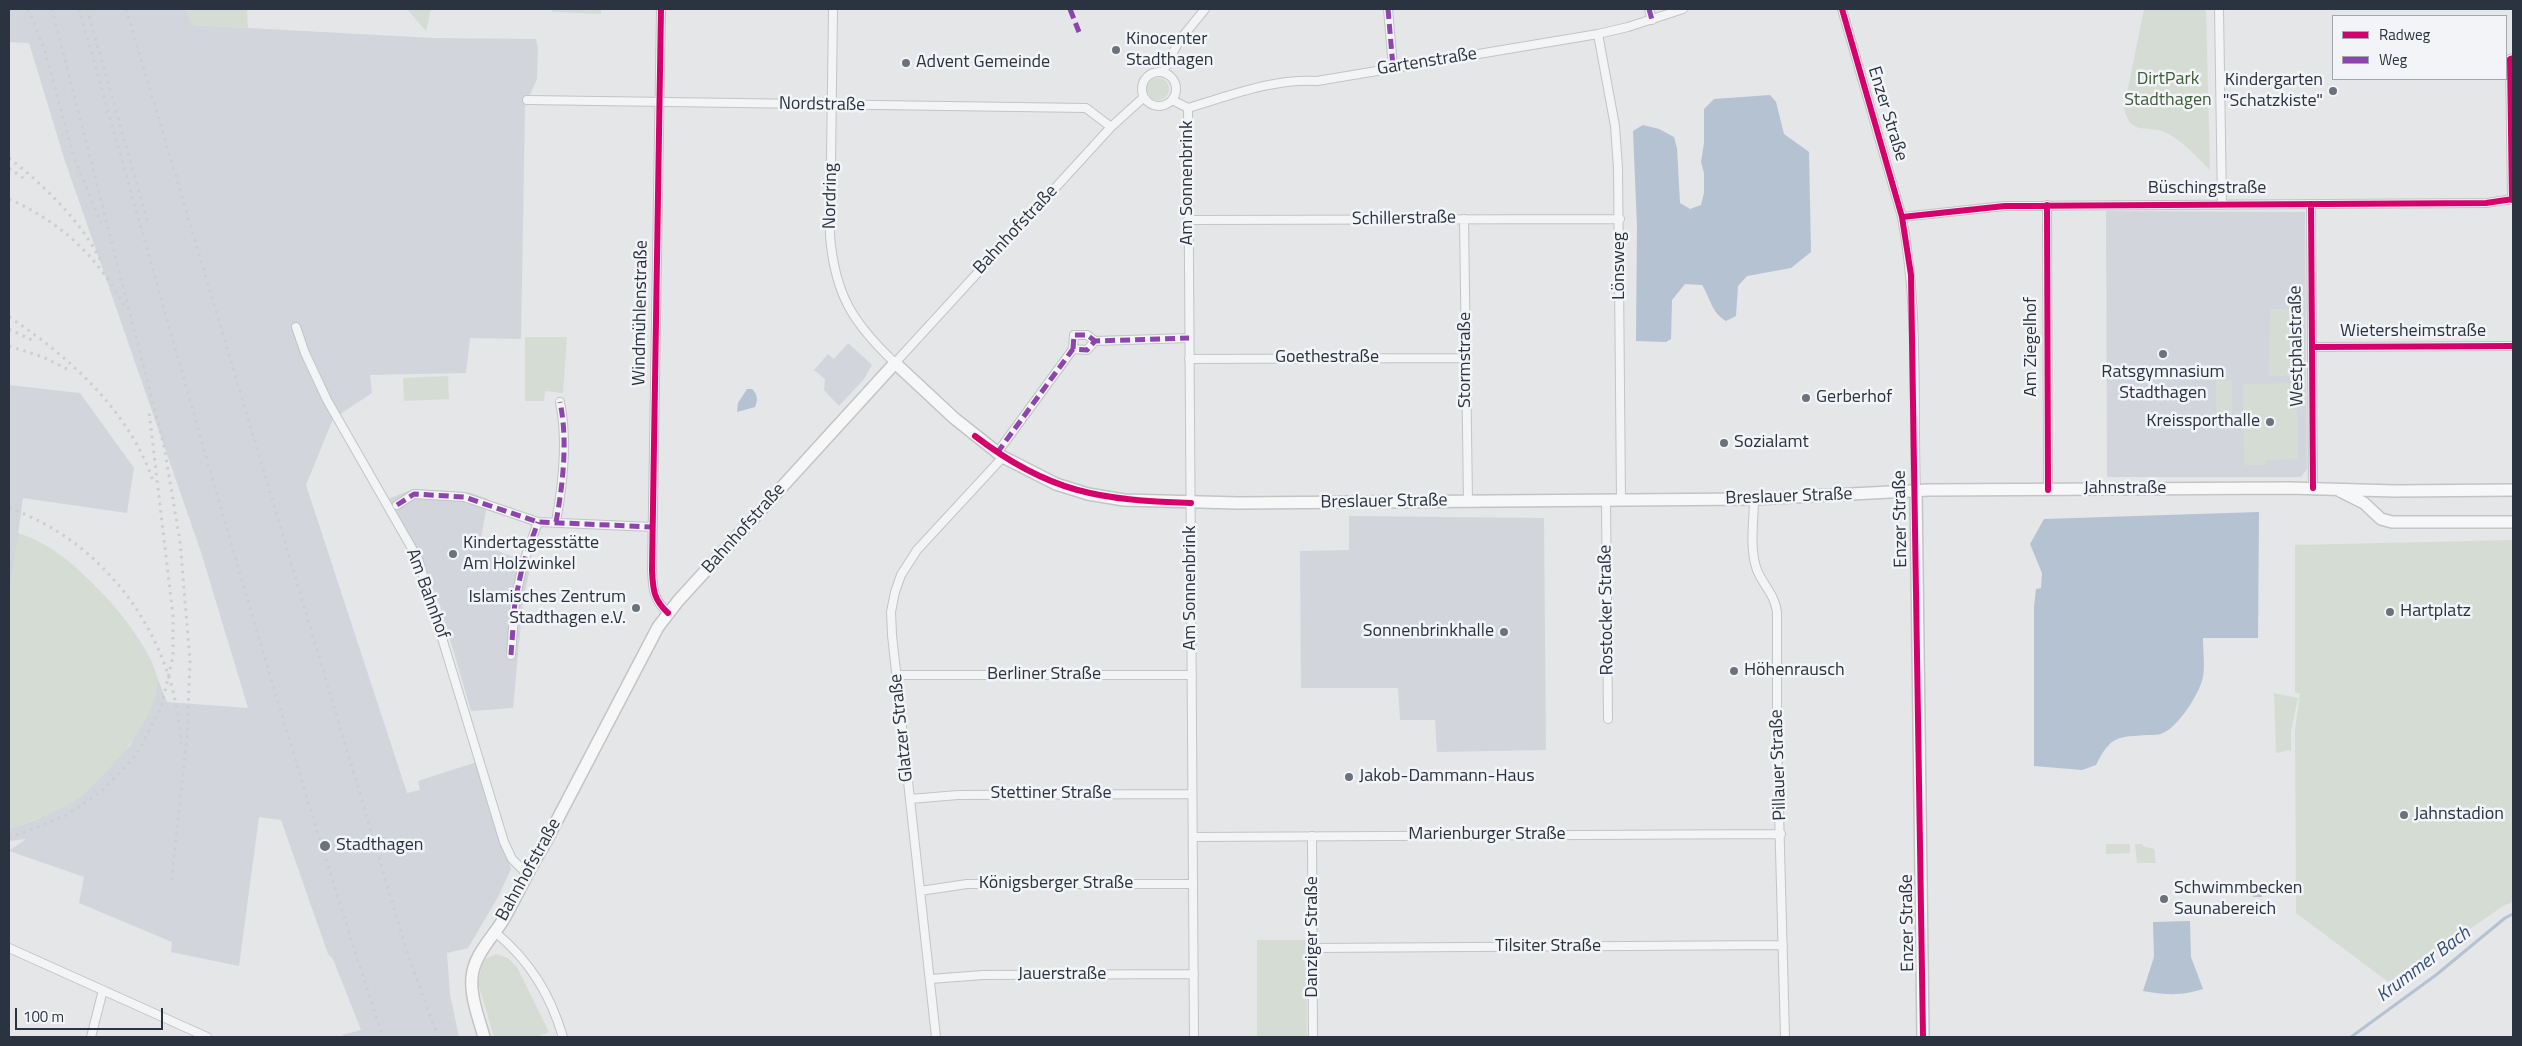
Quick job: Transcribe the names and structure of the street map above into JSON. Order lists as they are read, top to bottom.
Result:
{
  "streets": {
    "main road": [
      "Enzer Straße",
      "Bahnhofstraße",
      "Jahnstraße",
      "Breslauer Straße"
    ],
    "street": [
      "Gartenstraße",
      "Nordstraße",
      "Am Sonnenbrink",
      "Büschingstraße",
      "Nordring",
      "Schillerstraße",
      "Lönsweg",
      "Windmühlenstraße",
      "Wietersheimstraße",
      "Westphalstraße",
      "Am Ziegelhof",
      "Goethestraße",
      "Stormstraße",
      "Am Bahnhof",
      "Rostocker Straße",
      "Berliner Straße",
      "Glatzer Straße",
      "Pillauer Straße",
      "Stettiner Straße",
      "Marienburger Straße",
      "Königsberger Straße",
      "Danziger Straße",
      "Tilsiter Straße",
      "Jauerstraße"
    ]
  },
  "crossings": [
    ["Gartenstraße", "Am Sonnenbrink"],
    ["Gartenstraße", "Lönsweg"],
    ["Nordstraße", "Nordring"],
    ["Nordstraße", "Bahnhofstraße"],
    ["Nordstraße", "Windmühlenstraße"],
    ["Enzer Straße", "Büschingstraße"],
    ["Enzer Straße", "Jahnstraße"],
    ["Enzer Straße", "Breslauer Straße"],
    ["Am Sonnenbrink", "Schillerstraße"],
    ["Am Sonnenbrink", "Goethestraße"],
    ["Am Sonnenbrink", "Breslauer Straße"],
    ["Am Sonnenbrink", "Berliner Straße"],
    ["Am Sonnenbrink", "Stettiner Straße"],
    ["Am Sonnenbrink", "Marienburger Straße"],
    ["Am Sonnenbrink", "Königsberger Straße"],
    ["Am Sonnenbrink", "Jauerstraße"],
    ["Büschingstraße", "Westphalstraße"],
    ["Büschingstraße", "Am Ziegelhof"],
    ["Nordring", "Bahnhofstraße"],
    ["Nordring", "Breslauer Straße"],
    ["Schillerstraße", "Lönsweg"],
    ["Schillerstraße", "Stormstraße"],
    ["Bahnhofstraße", "Windmühlenstraße"],
    ["Bahnhofstraße", "Breslauer Straße"],
    ["Bahnhofstraße", "Am Bahnhof"],
    ["Lönsweg", "Breslauer Straße"],
    ["Wietersheimstraße", "Westphalstraße"],
    ["Westphalstraße", "Jahnstraße"],
    ["Am Ziegelhof", "Jahnstraße"],
    ["Goethestraße", "Stormstraße"],
    ["Stormstraße", "Breslauer Straße"],
    ["Jahnstraße", "Breslauer Straße"],
    ["Breslauer Straße", "Rostocker Straße"],
    ["Breslauer Straße", "Glatzer Straße"],
    ["Breslauer Straße", "Pillauer Straße"],
    ["Berliner Straße", "Glatzer Straße"],
    ["Glatzer Straße", "Stettiner Straße"],
    ["Glatzer Straße", "Königsberger Straße"],
    ["Glatzer Straße", "Jauerstraße"],
    ["Pillauer Straße", "Marienburger Straße"],
    ["Pillauer Straße", "Tilsiter Straße"],
    ["Marienburger Straße", "Danziger Straße"],
    ["Danziger Straße", "Tilsiter Straße"]
  ],
  "water": ["Krummer Bach"],
  "parks": ["DirtPark Stadthagen"],
  "places": [
    "Kinocenter Stadthagen",
    "Advent Gemeinde",
    "Kindergarten \"Schatzkiste\"",
    "Ratsgymnasium Stadthagen",
    "Gerberhof",
    "Kreissporthalle",
    "Sozialamt",
    "Kindertagesstätte Am Holzwinkel",
    "Islamisches Zentrum Stadthagen e.V.",
    "Hartplatz",
    "Sonnenbrinkhalle",
    "Höhenrausch",
    "Jakob-Dammann-Haus",
    "Jahnstadion",
    "Stadthagen",
    "Schwimmbecken Saunabereich"
  ],
  "legend": ["Radweg", "Weg"],
  "scale_bar": "100 m"
}
